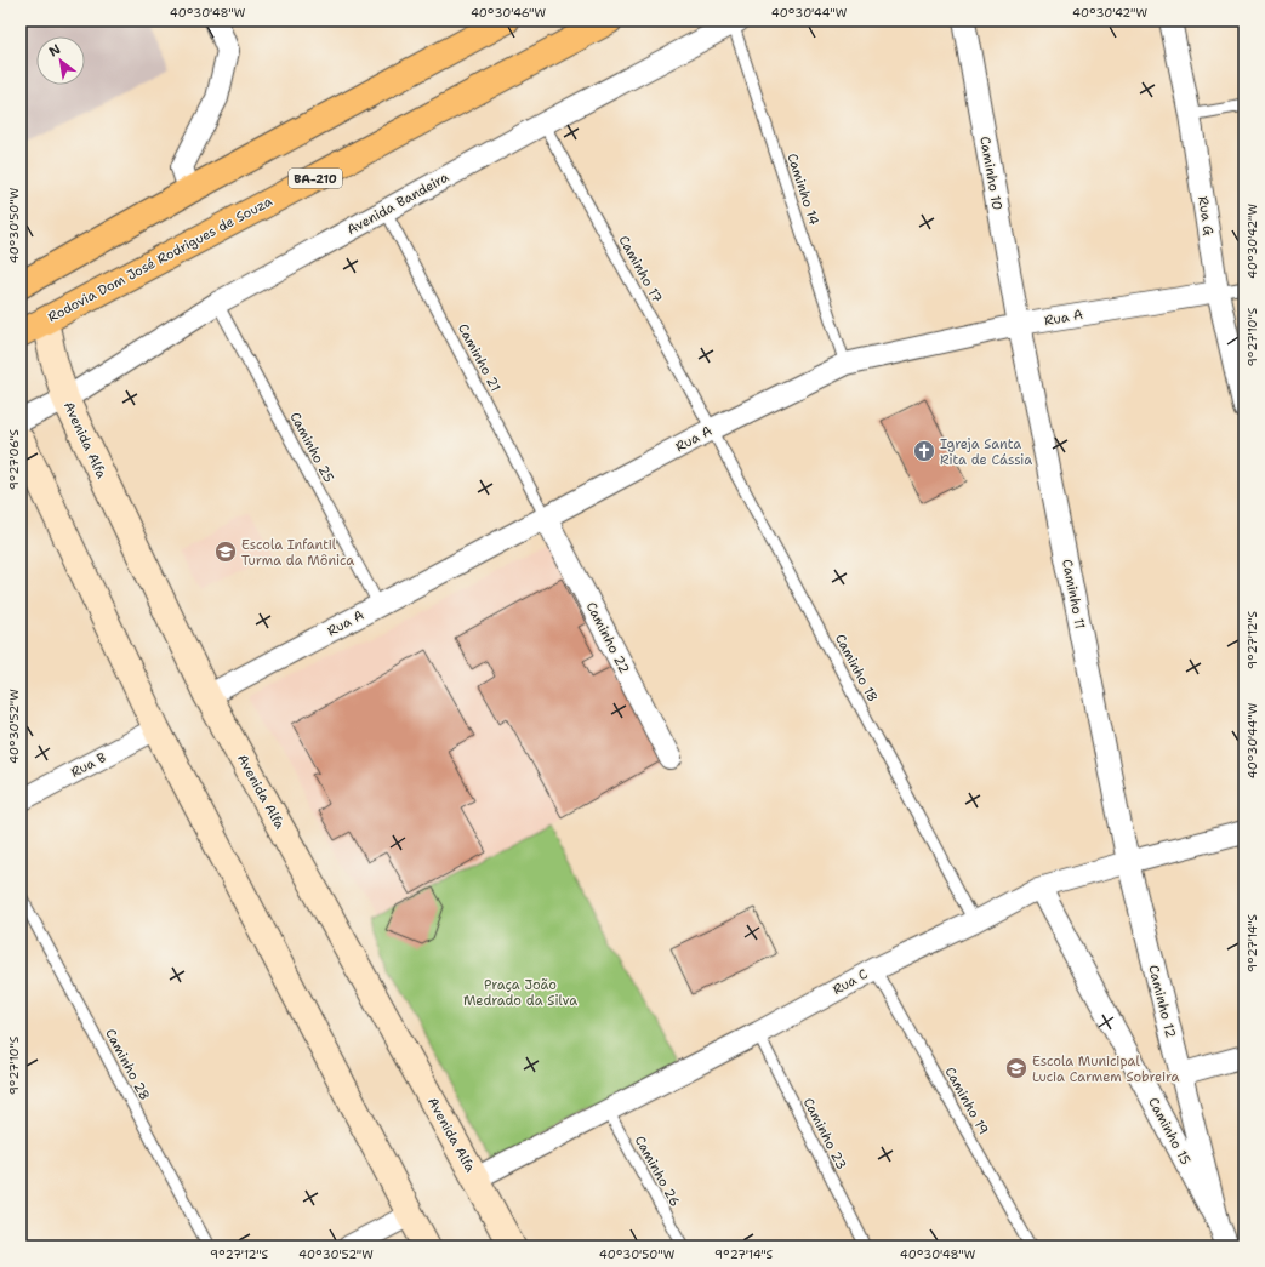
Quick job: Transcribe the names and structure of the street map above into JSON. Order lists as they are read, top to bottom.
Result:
{
  "streets": {
    "main road": ["BA-210", "Rodovia Dom José Rodrigues de Souza"],
    "street": [
      "Caminho 10",
      "Avenida Bandeira",
      "Rua G",
      "Rua A",
      "Avenida Alfa",
      "Caminho 11",
      "Caminho 22",
      "Rua B",
      "Rua C",
      "Caminho 12",
      "Caminho 15"
    ],
    "lane": [
      "Caminho 14",
      "Caminho 17",
      "Caminho 21",
      "Caminho 25",
      "Caminho 18",
      "Caminho 28",
      "Caminho 19",
      "Caminho 23",
      "Caminho 26"
    ]
  },
  "crossings": [
    ["Caminho 10", "Rua A"],
    ["Caminho 10", "Caminho 11"],
    ["Caminho 14", "Avenida Bandeira"],
    ["Caminho 14", "Rua A"],
    ["Avenida Bandeira", "Caminho 17"],
    ["Avenida Bandeira", "Caminho 21"],
    ["Avenida Bandeira", "Avenida Alfa"],
    ["Avenida Bandeira", "Caminho 25"],
    ["Rua G", "Rua A"],
    ["Rodovia Dom José Rodrigues de Souza", "Avenida Alfa"],
    ["Caminho 17", "Rua A"],
    ["Caminho 17", "Caminho 18"],
    ["Rua A", "Caminho 21"],
    ["Rua A", "Avenida Alfa"],
    ["Rua A", "Caminho 25"],
    ["Rua A", "Caminho 11"],
    ["Rua A", "Caminho 22"],
    ["Rua A", "Caminho 18"],
    ["Caminho 21", "Caminho 22"],
    ["Avenida Alfa", "Rua C"],
    ["Caminho 11", "Rua C"],
    ["Caminho 11", "Caminho 12"],
    ["Caminho 18", "Rua C"],
    ["Rua C", "Caminho 12"],
    ["Rua C", "Caminho 19"],
    ["Rua C", "Caminho 15"],
    ["Rua C", "Caminho 23"],
    ["Rua C", "Caminho 26"],
    ["Caminho 12", "Caminho 15"]
  ],
  "parks": ["Praça João Medrado da Silva"],
  "places": {
    "church": ["Igreja Santa Rita de Cássia"],
    "school or university": ["Escola Infantil Turma da Mônica", "Escola Municipal Lucia Carmem Sobreira"]
  },
  "north": "top left",
  "coordinates": [
    "40°30'48\"W",
    "40°30'46\"W",
    "40°30'44\"W",
    "40°30'42\"W",
    "40°30'50\"W",
    "9°27'10\"S",
    "9°27'06\"S",
    "9°27'12\"S",
    "40°30'52\"W",
    "9°27'14\"S"
  ]
}
